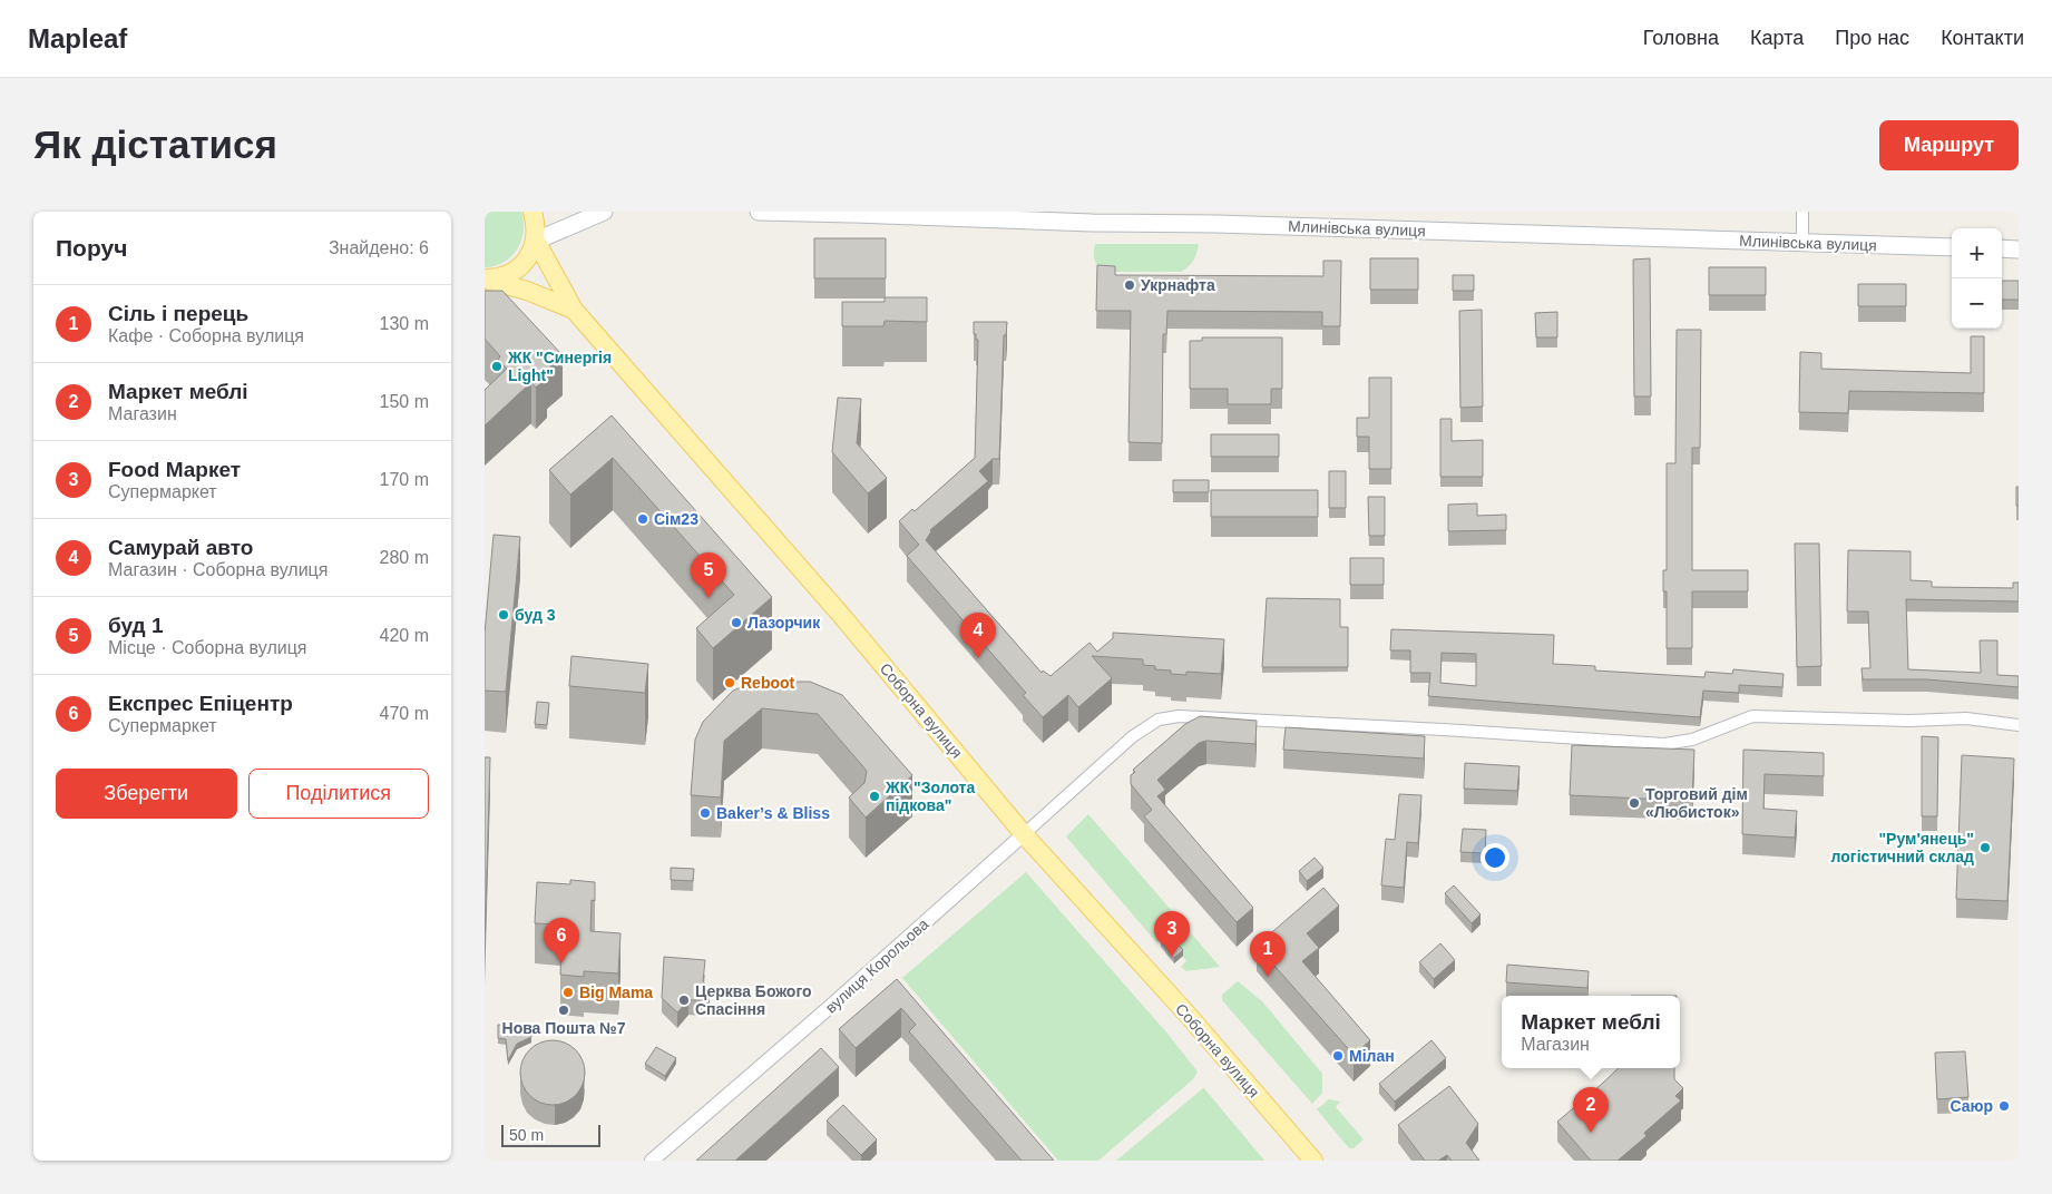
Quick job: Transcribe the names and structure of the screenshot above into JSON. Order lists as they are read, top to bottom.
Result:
{
  "streets": {
    "main road": ["Млинівська вулиця", "Соборна вулиця"],
    "street": ["вулиця Корольова"]
  },
  "crossings": [
    ["Соборна вулиця", "вулиця Корольова"]
  ],
  "places": [
    "Укрнафта",
    "ЖК \"Синергія Light\"",
    "Сім23",
    "буд 3",
    "Лазорчик",
    "Reboot",
    "ЖК \"Золота підкова\"",
    "Торговий дім «Любисток»",
    "Bakerʼs & Bliss",
    "\"Рум'янець\" логістичний склад",
    "Big Mama",
    "Церква Божого Спасіння",
    "Нова Пошта №7",
    "Мілан",
    "Саюр"
  ],
  "scale_bar": "50 m",
  "page": {
    "header": "Mapleaf",
    "nav": [
      "Головна",
      "Карта",
      "Про нас",
      "Контакти"
    ],
    "buttons": [
      "Маршрут",
      ["Зберегти", "Поділитися"]
    ],
    "title": "Як дістатися",
    "heading": ["Поруч", "Знайдено: 6"],
    "map_buttons": ["+", "−"],
    "list": [
      {
        "mark": "1",
        "name": "Сіль і перець",
        "note": "Кафе · Соборна вулиця",
        "value": "130 m"
      },
      {
        "mark": "2",
        "name": "Маркет меблі",
        "note": "Магазин",
        "value": "150 m"
      },
      {
        "mark": "3",
        "name": "Food Маркет",
        "note": "Супермаркет",
        "value": "170 m"
      },
      {
        "mark": "4",
        "name": "Самурай авто",
        "note": "Магазин · Соборна вулиця",
        "value": "280 m"
      },
      {
        "mark": "5",
        "name": "буд 1",
        "note": "Місце · Соборна вулиця",
        "value": "420 m"
      },
      {
        "mark": "6",
        "name": "Експрес Епіцентр",
        "note": "Супермаркет",
        "value": "470 m"
      }
    ],
    "pins": [
      "5",
      "4",
      "3",
      "6",
      "1",
      "2"
    ],
    "popup": ["Маркет меблі", "Магазин"],
    "scale": "50 m"
  }
}
